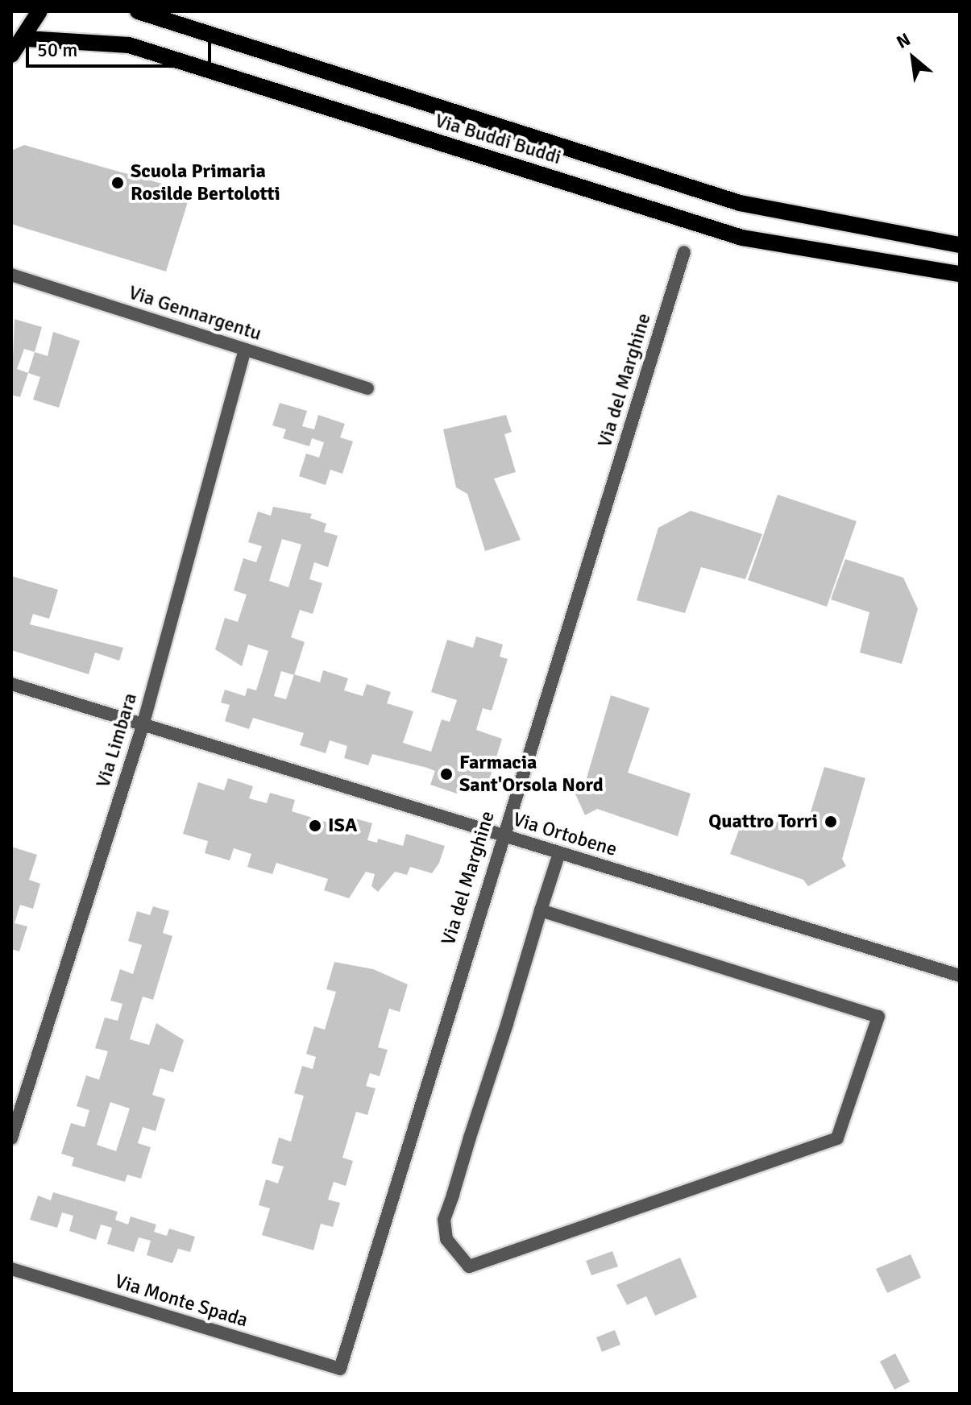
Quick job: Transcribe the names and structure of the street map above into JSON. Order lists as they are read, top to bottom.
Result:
{
  "streets": {
    "main road": ["Via Buddi Buddi"],
    "street": [
      "Via Gennargentu",
      "Via del Marghine",
      "Via Limbara",
      "Via Ortobene",
      "Via Monte Spada"
    ]
  },
  "crossings": [
    ["Via Gennargentu", "Via Limbara"],
    ["Via del Marghine", "Via Ortobene"],
    ["Via del Marghine", "Via Monte Spada"],
    ["Via Limbara", "Via Ortobene"]
  ],
  "places": [
    "Scuola Primaria Rosilde Bertolotti",
    "Farmacia Sant'Orsola Nord",
    "Quattro Torri",
    "ISA"
  ],
  "scale_bar": "50 m",
  "north": "top left"
}
